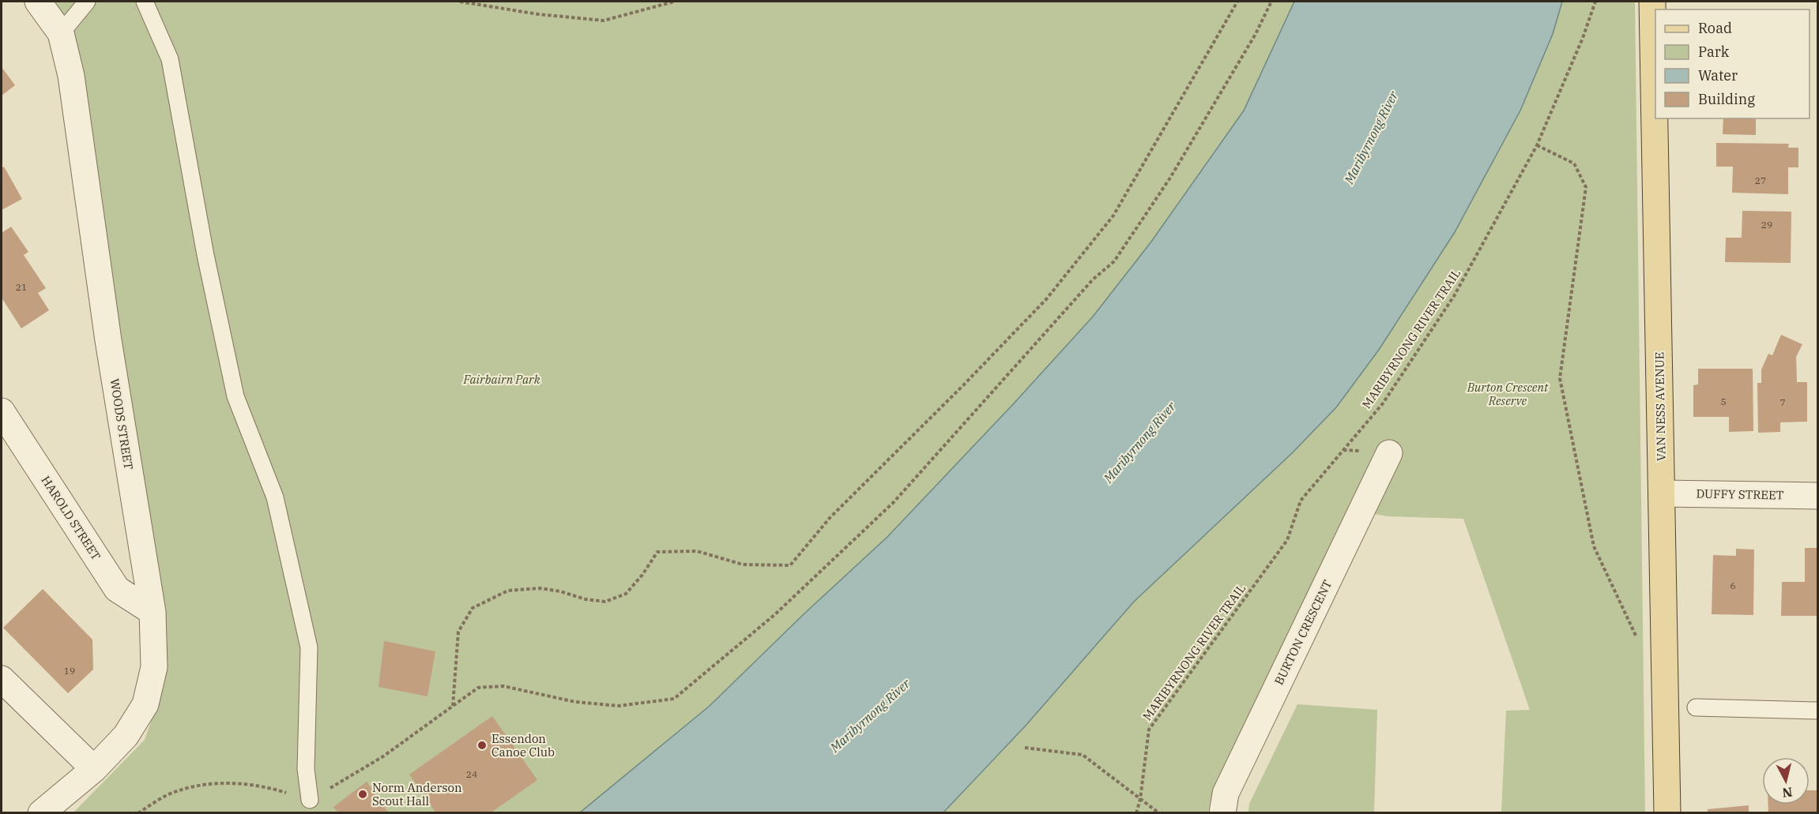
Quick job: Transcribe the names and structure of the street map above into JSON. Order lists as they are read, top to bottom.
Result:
{
  "streets": {
    "main road": ["VAN NESS AVENUE"],
    "street": [
      "WOODS STREET",
      "DUFFY STREET",
      "HAROLD STREET",
      "BURTON CRESCENT"
    ],
    "path": ["MARIBYRNONG RIVER TRAIL"]
  },
  "crossings": [
    ["VAN NESS AVENUE", "DUFFY STREET"],
    ["WOODS STREET", "HAROLD STREET"]
  ],
  "water": ["Maribyrnong River"],
  "parks": ["Fairbairn Park", "Burton Crescent Reserve"],
  "places": ["Essendon Canoe Club", "Norm Anderson Scout Hall"],
  "house_numbers": [
    "27",
    "29",
    "21",
    "5",
    "7",
    "6",
    "19",
    "24"
  ],
  "legend": [
    "Road",
    "Park",
    "Water",
    "Building"
  ],
  "north": "bottom"
}
